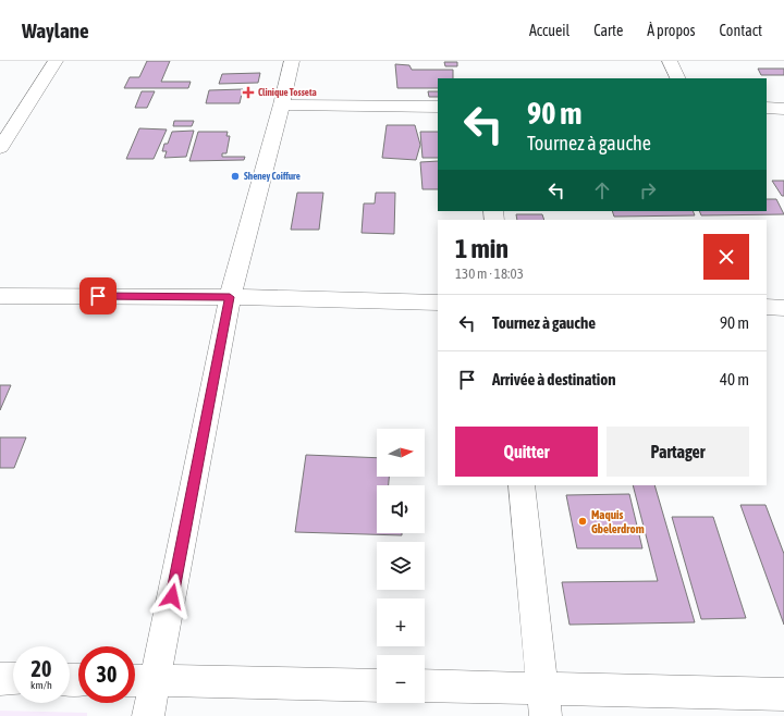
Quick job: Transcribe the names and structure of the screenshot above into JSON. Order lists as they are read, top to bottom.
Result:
{
  "places": {
    "health": ["Clinique Tosseta"],
    "other": ["Sheney Coiffure", "Maquis Gbelerdrom"]
  },
  "north": "right",
  "page": {
    "header": "Waylane",
    "nav": [
      "Accueil",
      "Carte",
      "À propos",
      "Contact"
    ],
    "turn": ["90 m", "Tournez à gauche"],
    "heading": ["1 min", "130 m · 18:03"],
    "list": [
      {
        "name": "Tournez à gauche",
        "value": "90 m"
      },
      {
        "name": "Arrivée à destination",
        "value": "40 m"
      }
    ],
    "buttons": ["Quitter", "Partager"],
    "map_buttons": ["+", "−"],
    "speed": "20 km/h",
    "limit": "30"
  }
}
